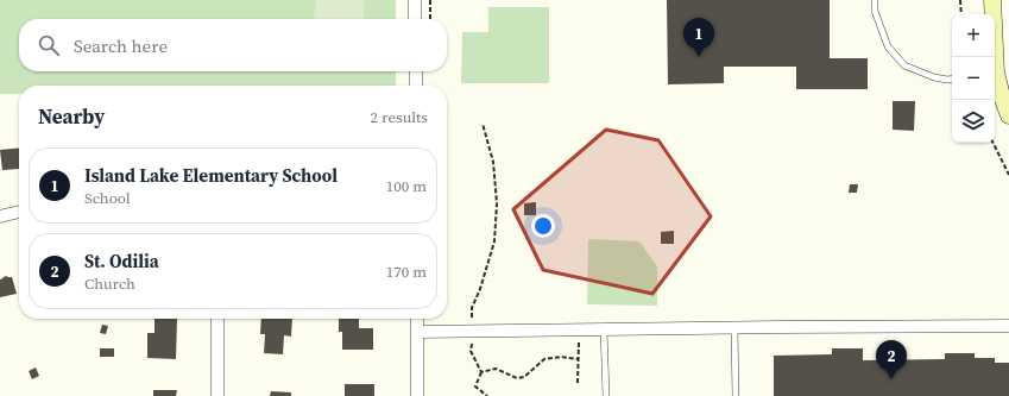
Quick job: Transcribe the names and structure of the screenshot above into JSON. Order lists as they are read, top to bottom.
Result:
{
  "page": {
    "map_buttons": ["+", "−"],
    "pins": ["1", "2"],
    "search": "Search here",
    "heading": ["Nearby", "2 results"],
    "list": [
      {
        "mark": "1",
        "name": "Island Lake Elementary School",
        "note": "School",
        "value": "100 m"
      },
      {
        "mark": "2",
        "name": "St. Odilia",
        "note": "Church",
        "value": "170 m"
      }
    ]
  }
}
